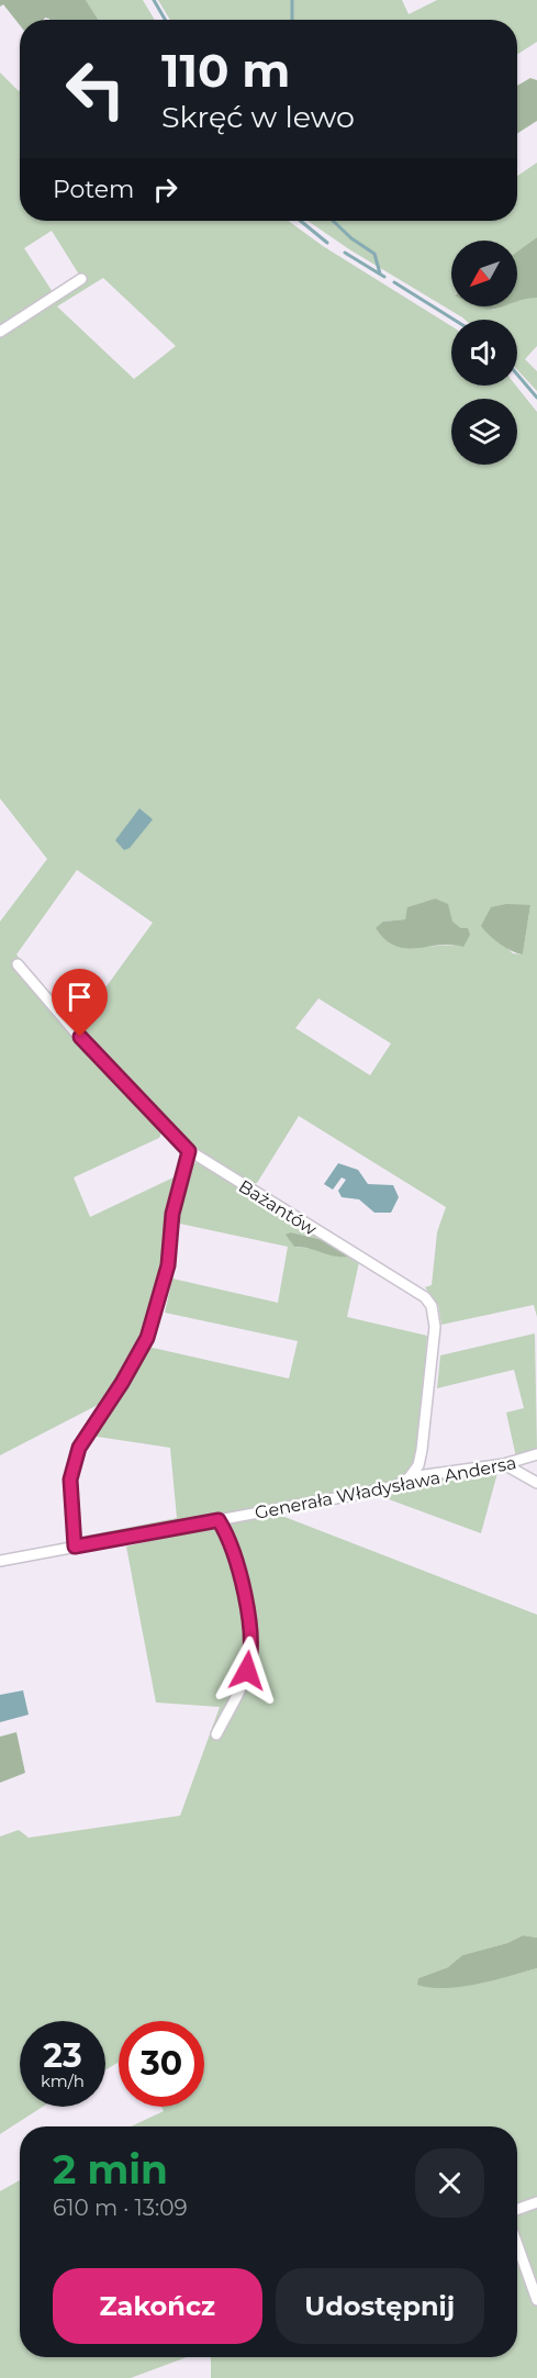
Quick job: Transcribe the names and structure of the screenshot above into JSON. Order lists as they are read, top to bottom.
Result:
{
  "streets": {
    "street": ["Bażantów", "Generała Władysława Andersa"]
  },
  "crossings": [
    ["Bażantów", "Generała Władysława Andersa"]
  ],
  "north": "bottom left",
  "page": {
    "turn": ["110 m", "Skręć w lewo"],
    "then": "Potem",
    "speed": "23 km/h",
    "limit": "30",
    "heading": ["2 min", "610 m · 13:09"],
    "buttons": ["Zakończ", "Udostępnij"]
  }
}
